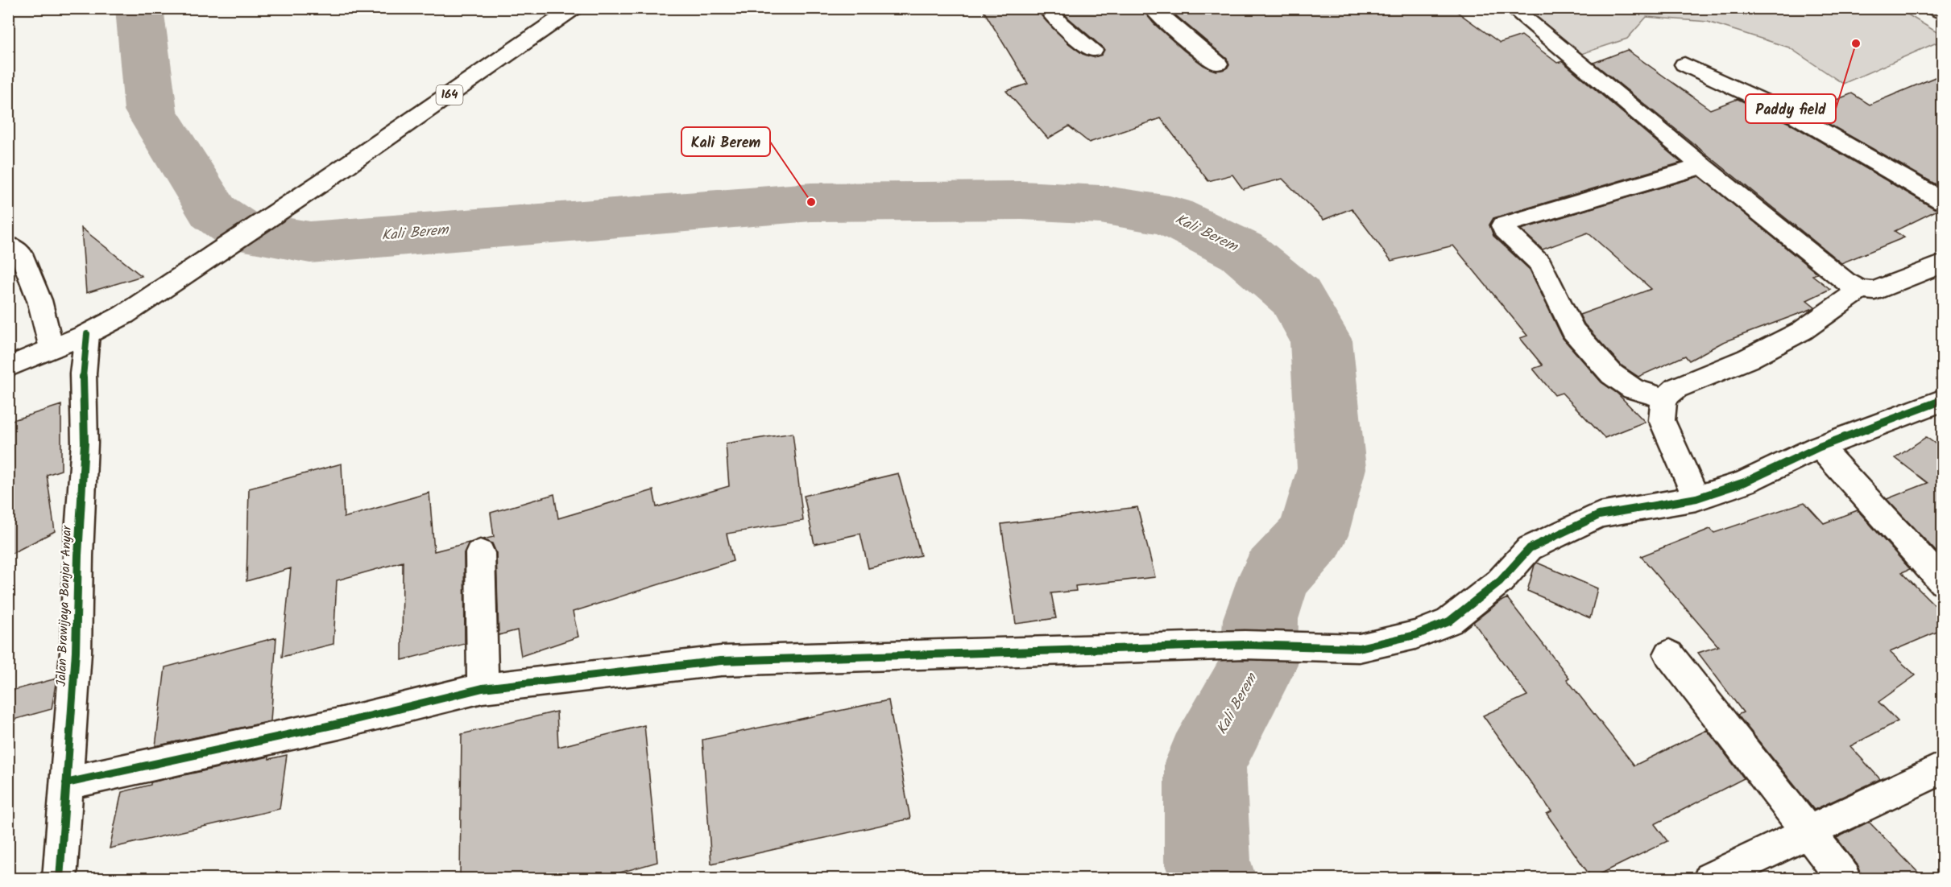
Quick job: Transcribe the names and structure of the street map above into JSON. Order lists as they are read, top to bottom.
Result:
{
  "streets": {
    "street": ["164", "Jalan Brawijaya Banjar Anyar"]
  },
  "crossings": [
    ["164", "Jalan Brawijaya Banjar Anyar"]
  ],
  "water": ["Kali Berem"],
  "places": ["Paddy field", "Kali Berem"]
}
